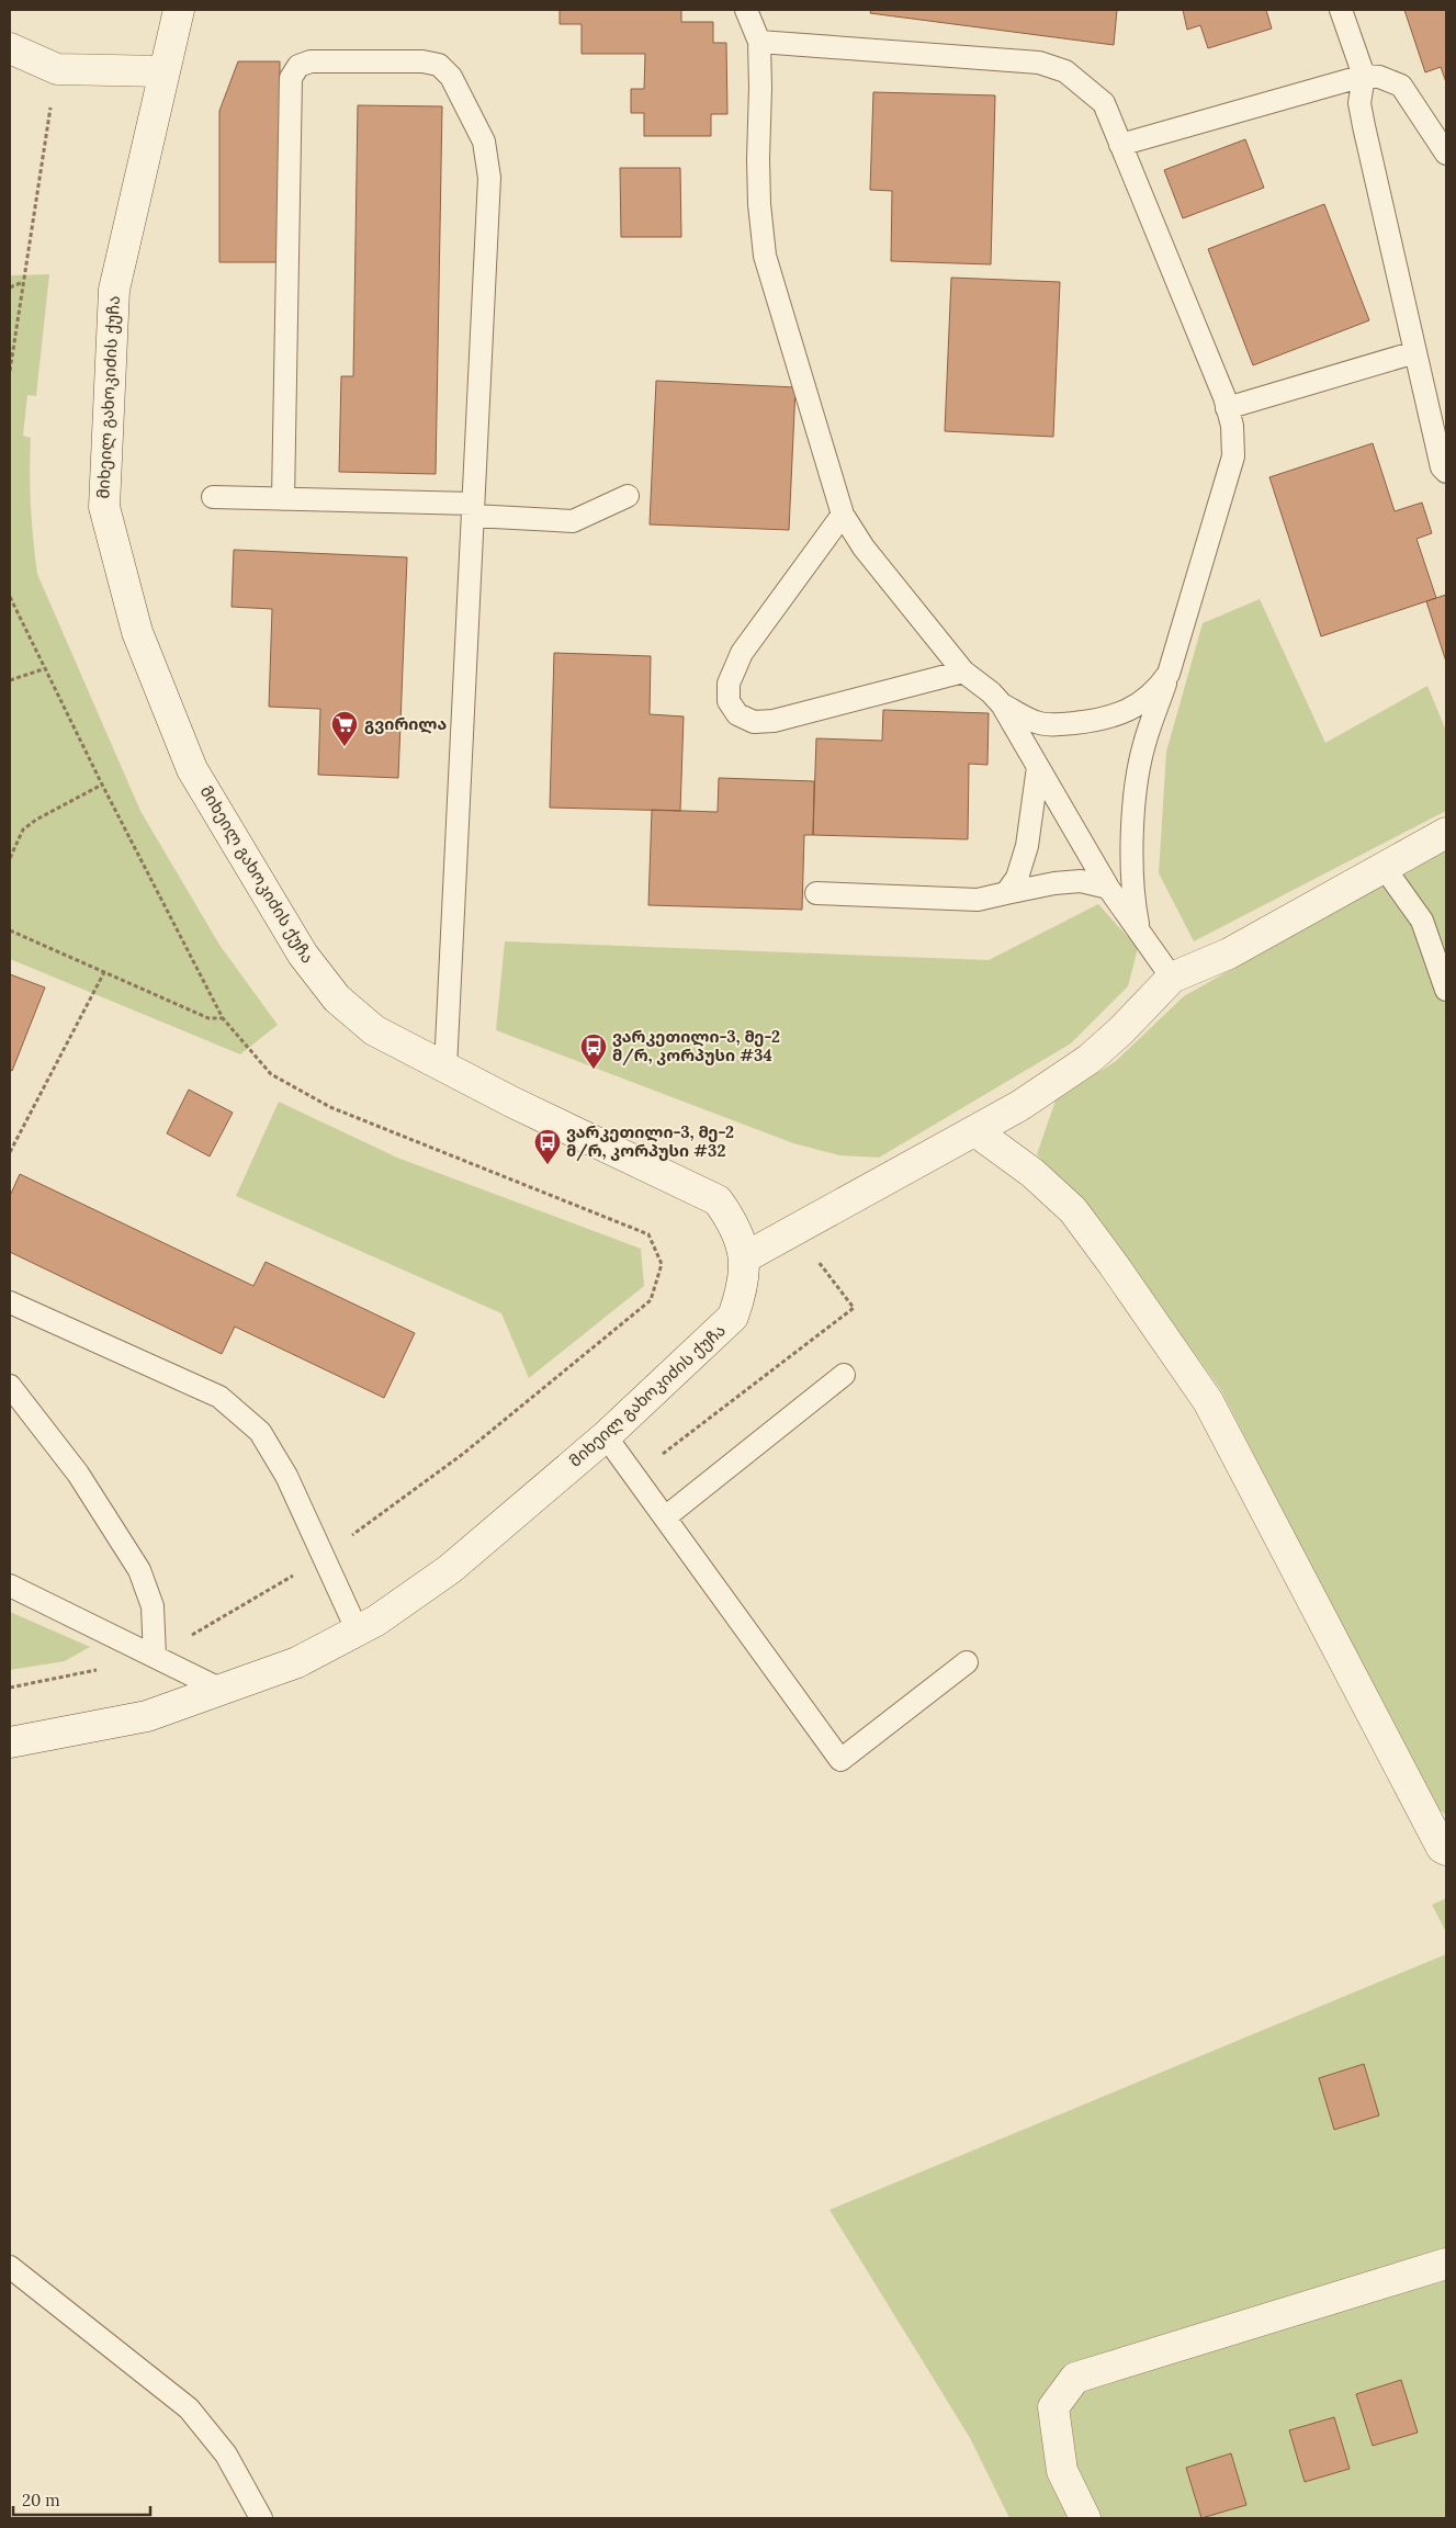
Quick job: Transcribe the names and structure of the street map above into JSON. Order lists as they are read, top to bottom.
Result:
{
  "streets": {
    "street": ["მიხეილ გახოკიძის ქუჩა"]
  },
  "places": {
    "supermarket": ["გვირილა"],
    "bus stop": ["ვარკეთილი-3, მე-2 მ/რ, კორპუსი #34", "ვარკეთილი-3, მე-2 მ/რ, კორპუსი #32"]
  },
  "scale_bar": "20 m"
}
